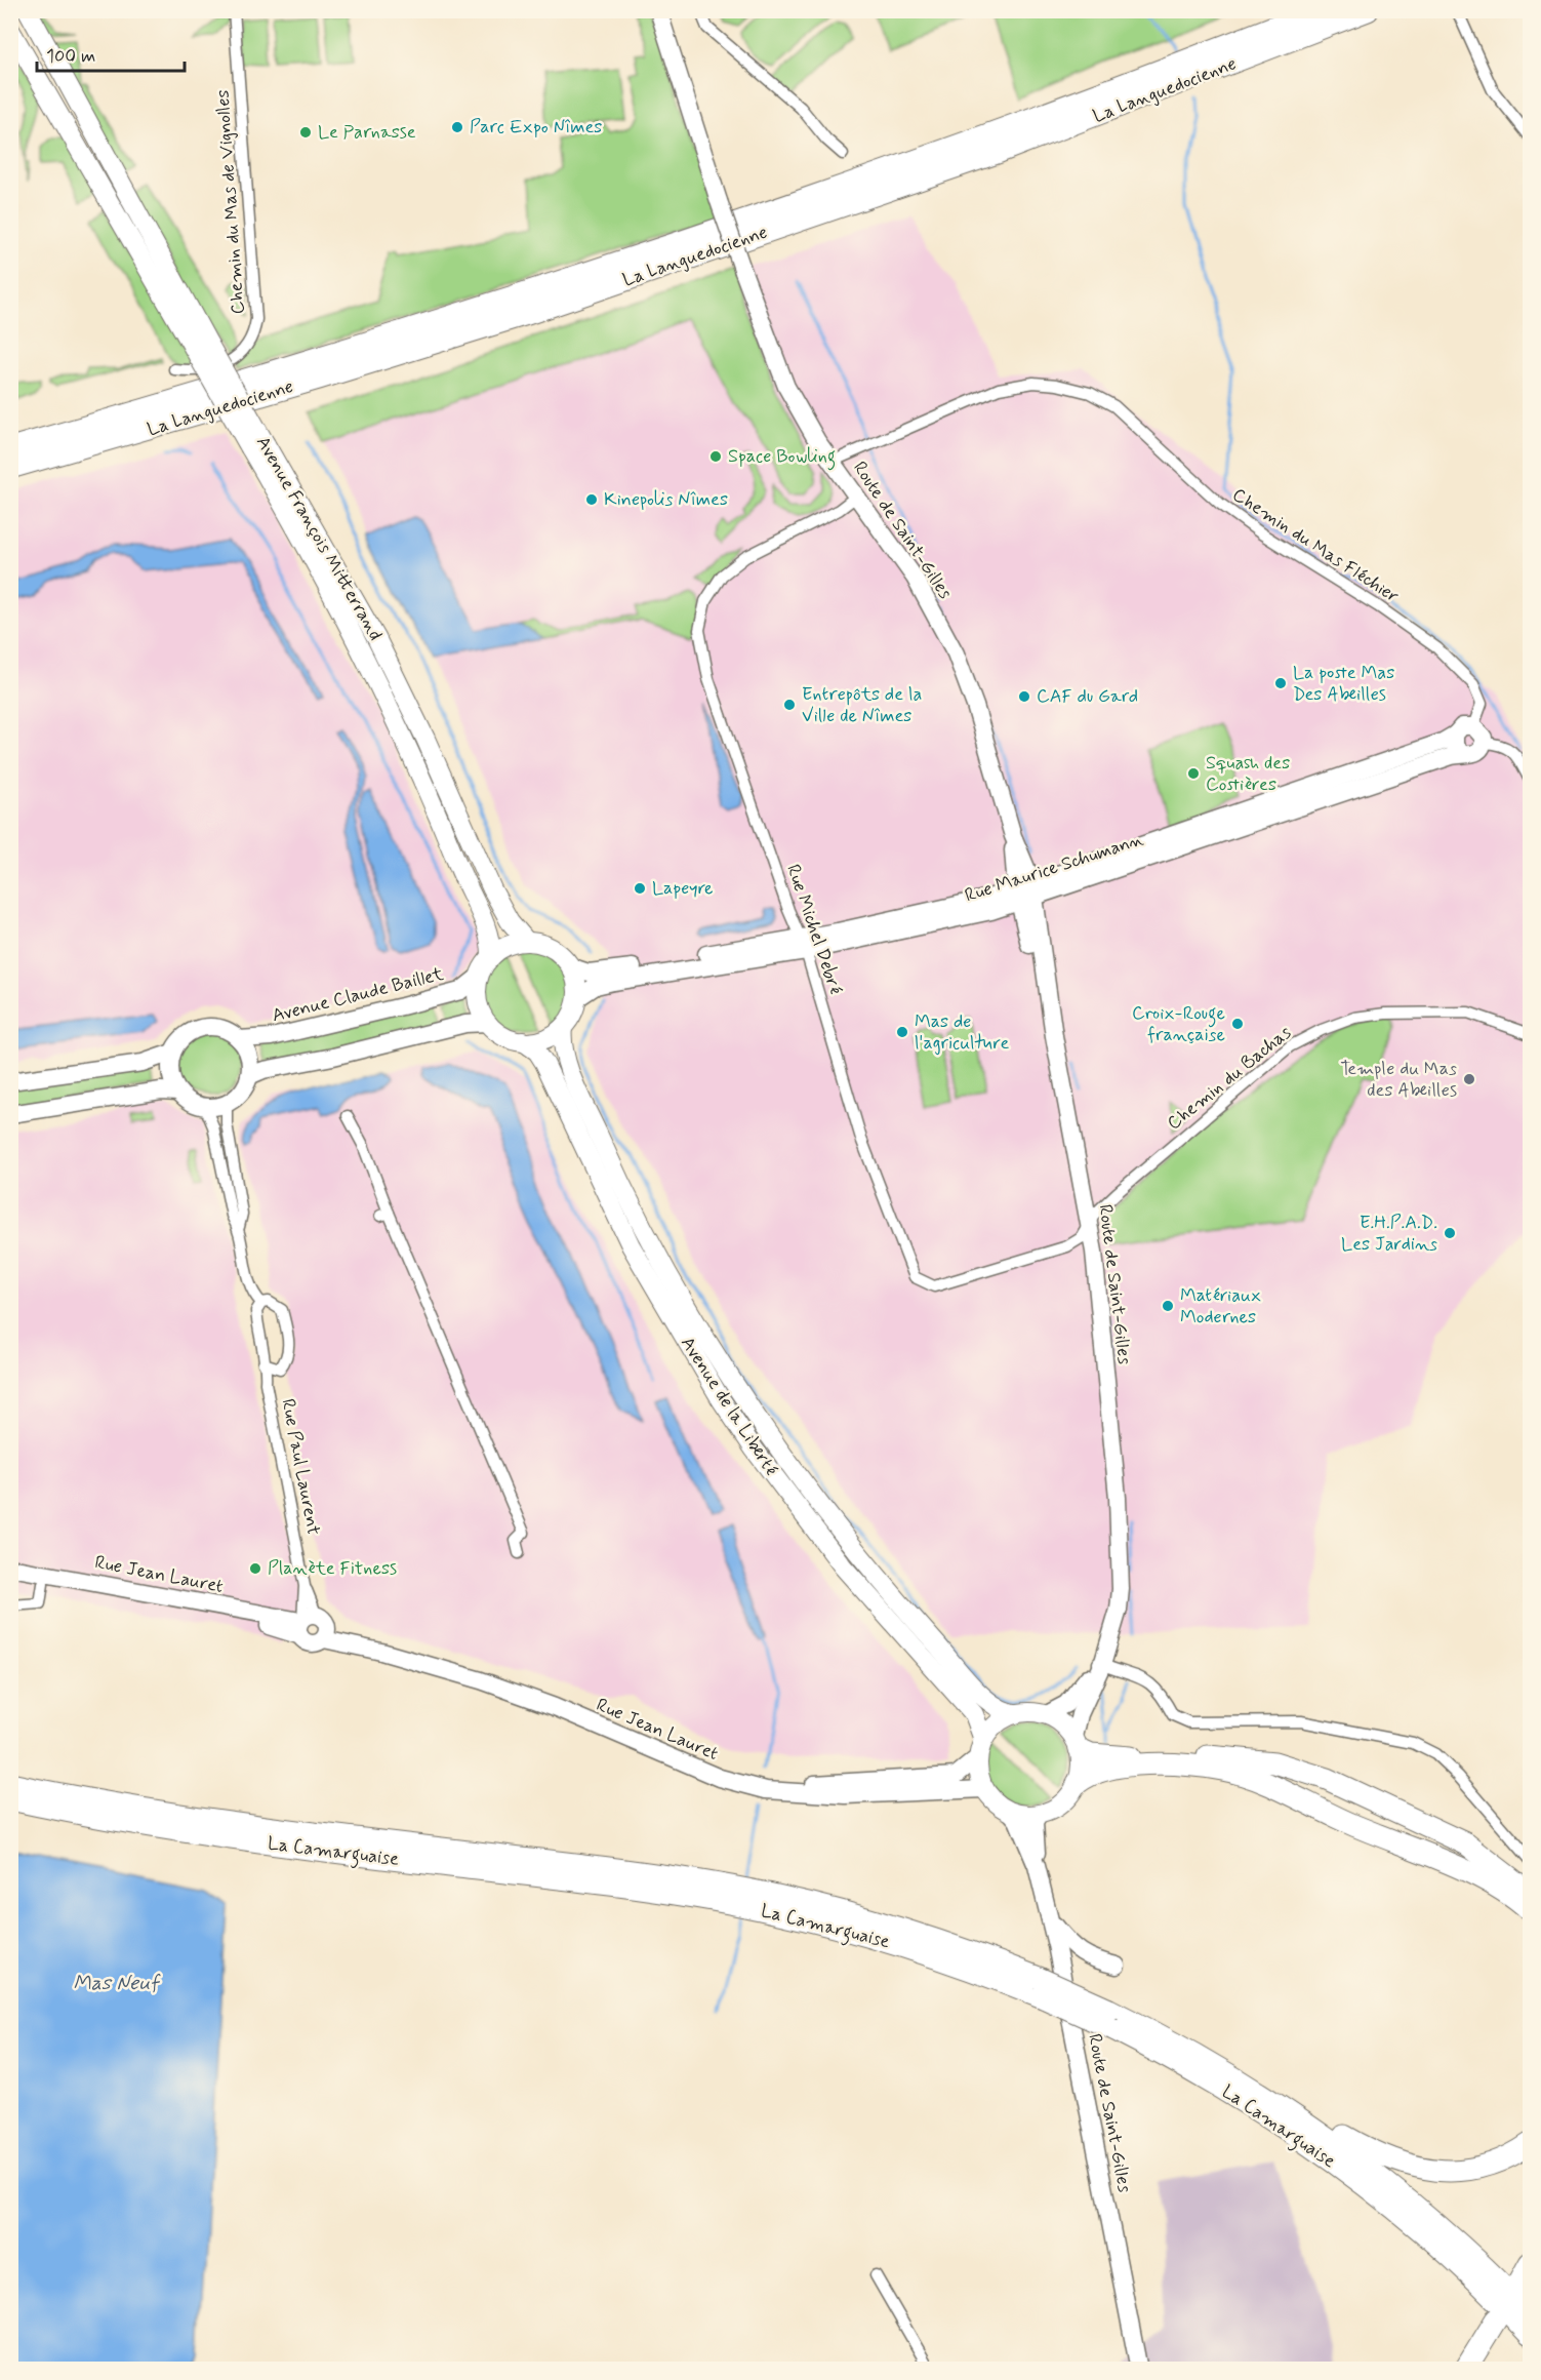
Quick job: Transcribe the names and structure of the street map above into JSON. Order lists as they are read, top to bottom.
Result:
{
  "streets": {
    "highway": ["La Languedocienne", "La Camarguaise"],
    "main road": [
      "Route de Saint-Gilles",
      "Avenue François Mitterrand",
      "Rue Maurice Schumann",
      "Avenue Claude Baillet",
      "Avenue de la Liberté",
      "Rue Jean Lauret"
    ],
    "street": [
      "Chemin du Mas de Vignolles",
      "Chemin du Mas Fléchier",
      "Rue Michel Debré",
      "Chemin du Bachas",
      "Rue Paul Laurent"
    ]
  },
  "crossings": [
    ["Route de Saint-Gilles", "Chemin du Mas Fléchier"],
    ["Route de Saint-Gilles", "Rue Maurice Schumann"],
    ["Route de Saint-Gilles", "Rue Michel Debré"],
    ["Route de Saint-Gilles", "Chemin du Bachas"],
    ["Route de Saint-Gilles", "Avenue de la Liberté"],
    ["Route de Saint-Gilles", "Rue Jean Lauret"],
    ["Avenue François Mitterrand", "Rue Maurice Schumann"],
    ["Avenue François Mitterrand", "Avenue Claude Baillet"],
    ["Avenue François Mitterrand", "Avenue de la Liberté"],
    ["Chemin du Mas Fléchier", "Rue Maurice Schumann"],
    ["Rue Maurice Schumann", "Rue Michel Debré"],
    ["Rue Maurice Schumann", "Avenue Claude Baillet"],
    ["Rue Maurice Schumann", "Avenue de la Liberté"],
    ["Rue Michel Debré", "Chemin du Bachas"],
    ["Avenue Claude Baillet", "Avenue de la Liberté"],
    ["Avenue Claude Baillet", "Rue Paul Laurent"],
    ["Avenue de la Liberté", "Rue Jean Lauret"],
    ["Rue Paul Laurent", "Rue Jean Lauret"]
  ],
  "water": ["Mas Neuf"],
  "places": [
    "Parc Expo Nîmes",
    "Le Parnasse",
    "Space Bowling",
    "Kinepolis Nîmes",
    "La poste Mas Des Abeilles",
    "CAF du Gard",
    "Entrepôts de la Ville de Nîmes",
    "Squash des Costières",
    "Lapeyre",
    "Croix-Rouge française",
    "Mas de l'agriculture",
    "Temple du Mas des Abeilles",
    "E.H.P.A.D. Les Jardins",
    "Matériaux Modernes",
    "Planète Fitness"
  ],
  "scale_bar": "100 m"
}
